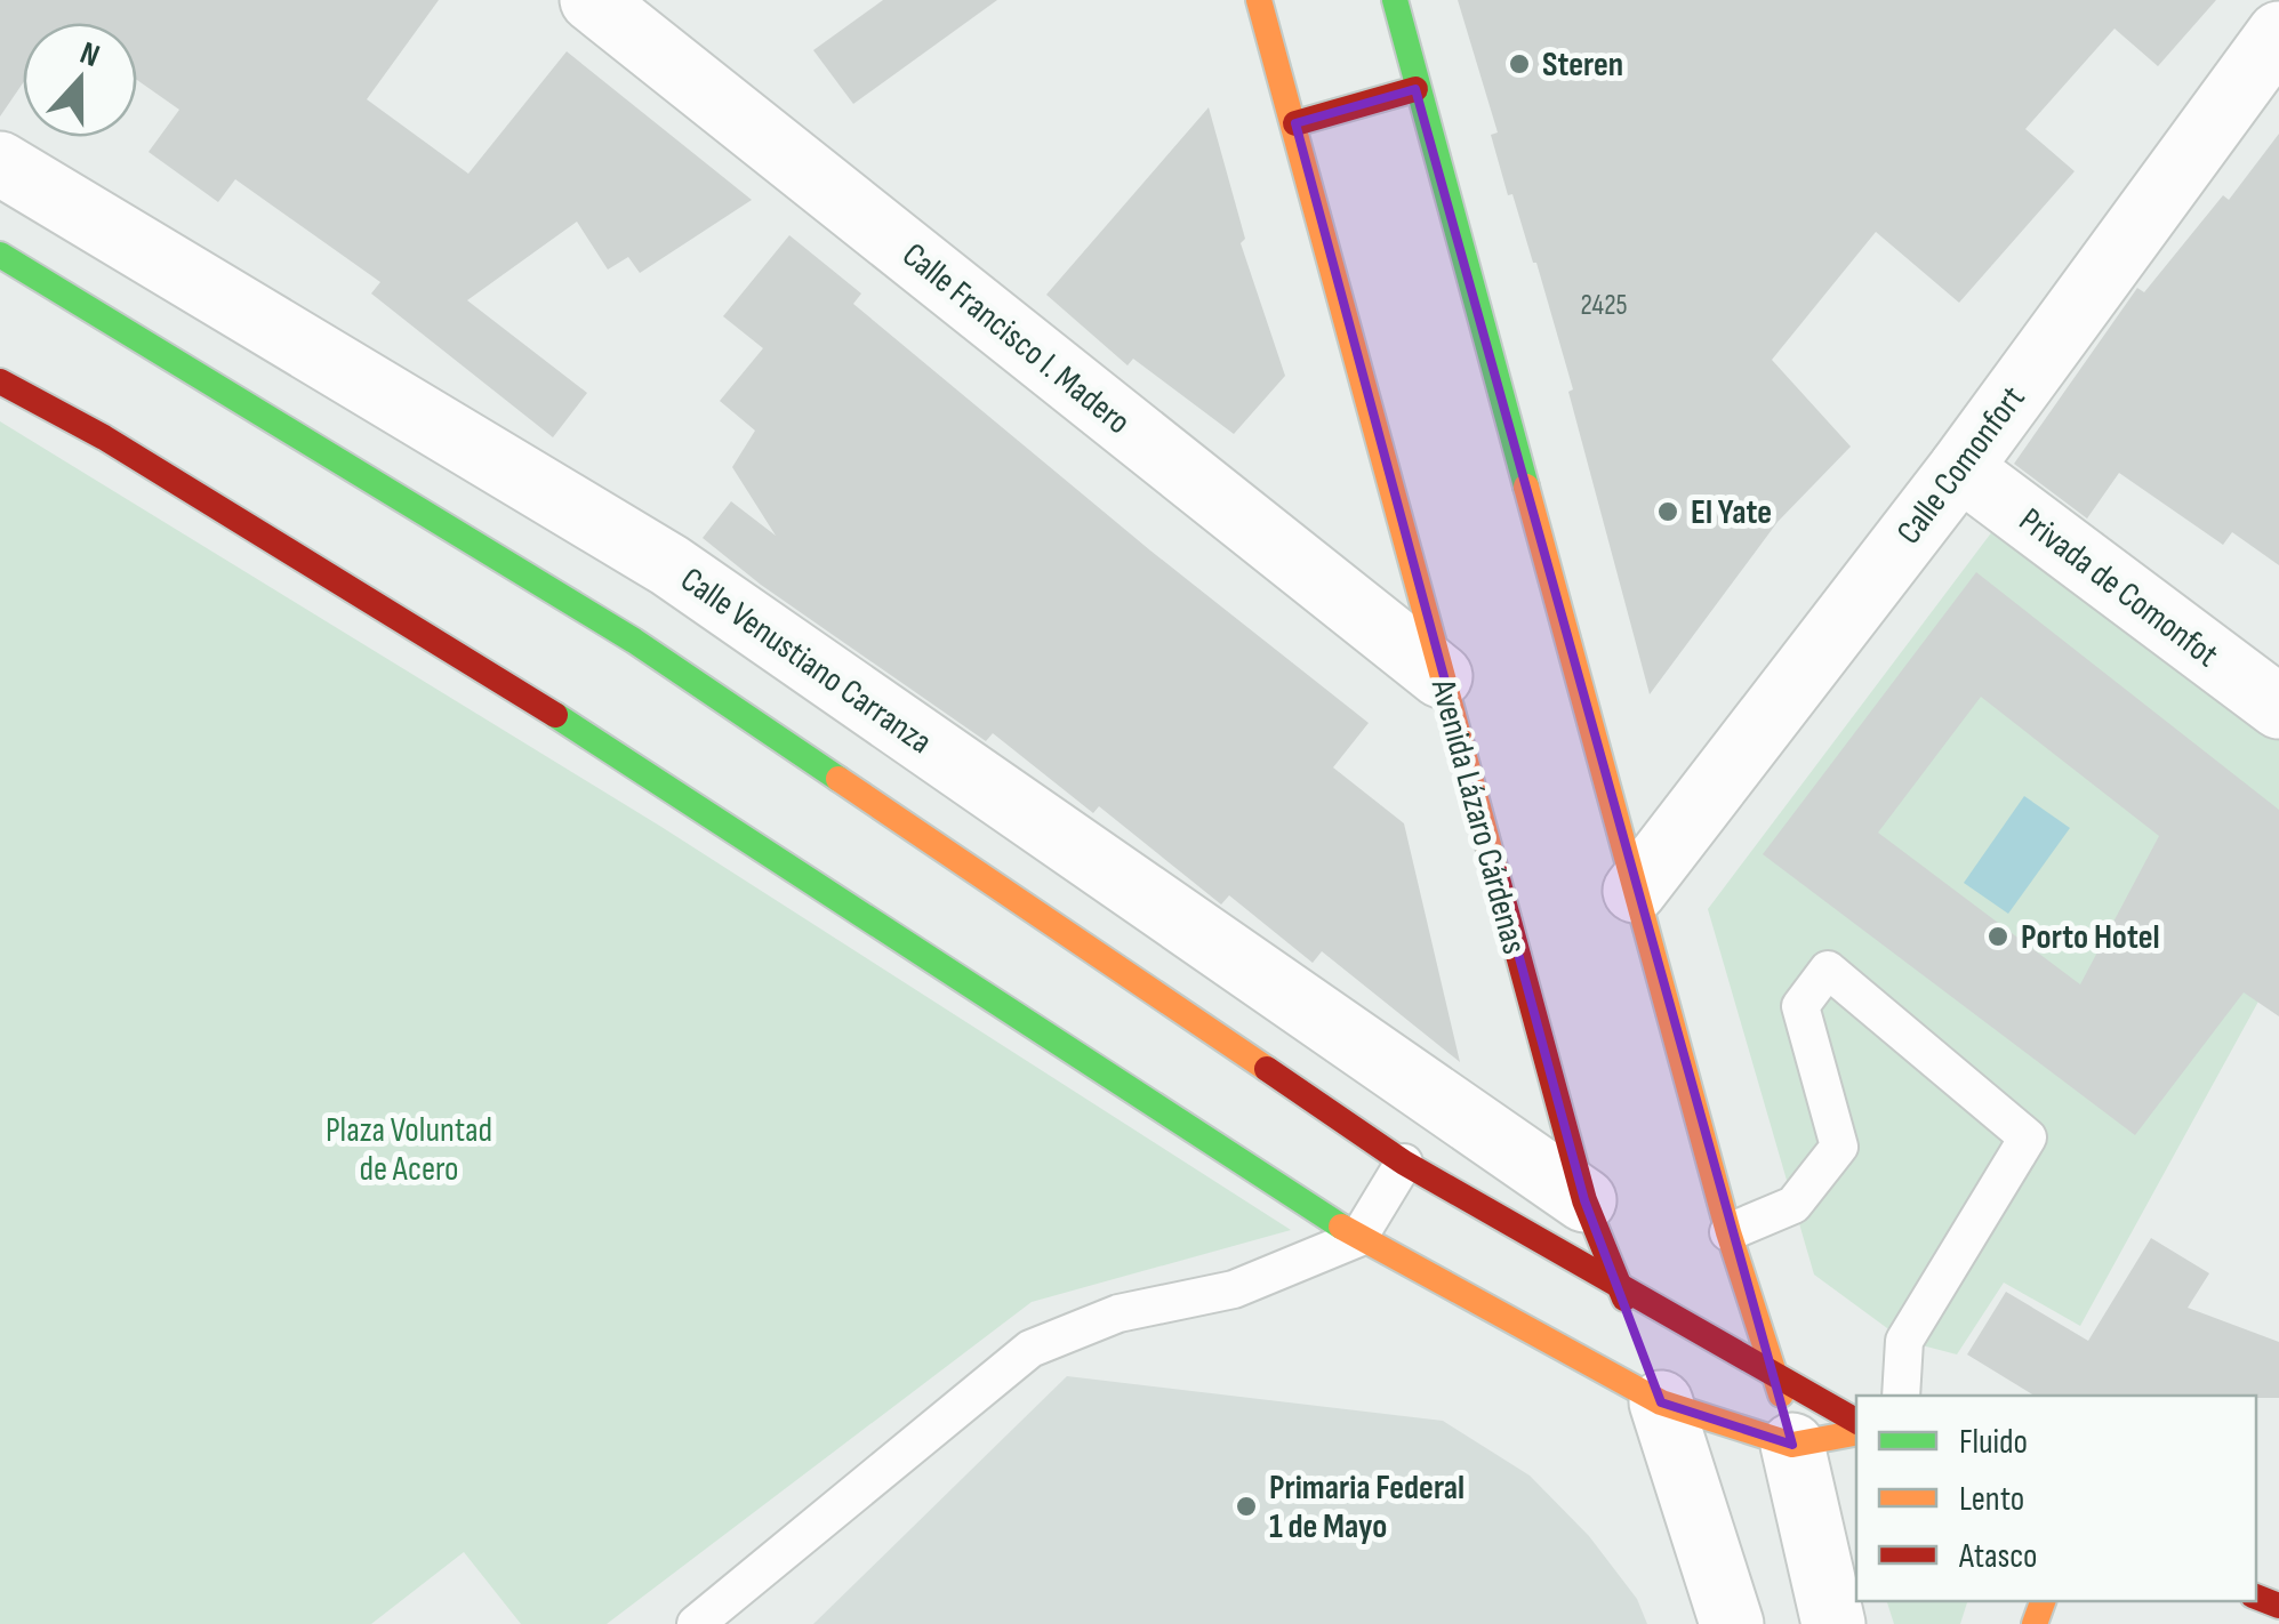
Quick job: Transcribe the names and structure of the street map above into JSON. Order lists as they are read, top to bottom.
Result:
{
  "streets": {
    "main road": ["Avenida Lázaro Cárdenas"],
    "street": [
      "Calle Francisco I. Madero",
      "Calle Comonfort",
      "Privada de Comonfot",
      "Calle Venustiano Carranza"
    ]
  },
  "crossings": [
    ["Calle Francisco I. Madero", "Avenida Lázaro Cárdenas"],
    ["Calle Comonfort", "Privada de Comonfot"],
    ["Calle Venustiano Carranza", "Avenida Lázaro Cárdenas"]
  ],
  "parks": ["Plaza Voluntad de Acero"],
  "places": [
    "Steren",
    "El Yate",
    "Porto Hotel",
    "Primaria Federal 1 de Mayo"
  ],
  "house_numbers": ["2425"],
  "legend": ["Fluido", "Lento", "Atasco"],
  "north": "top"
}
